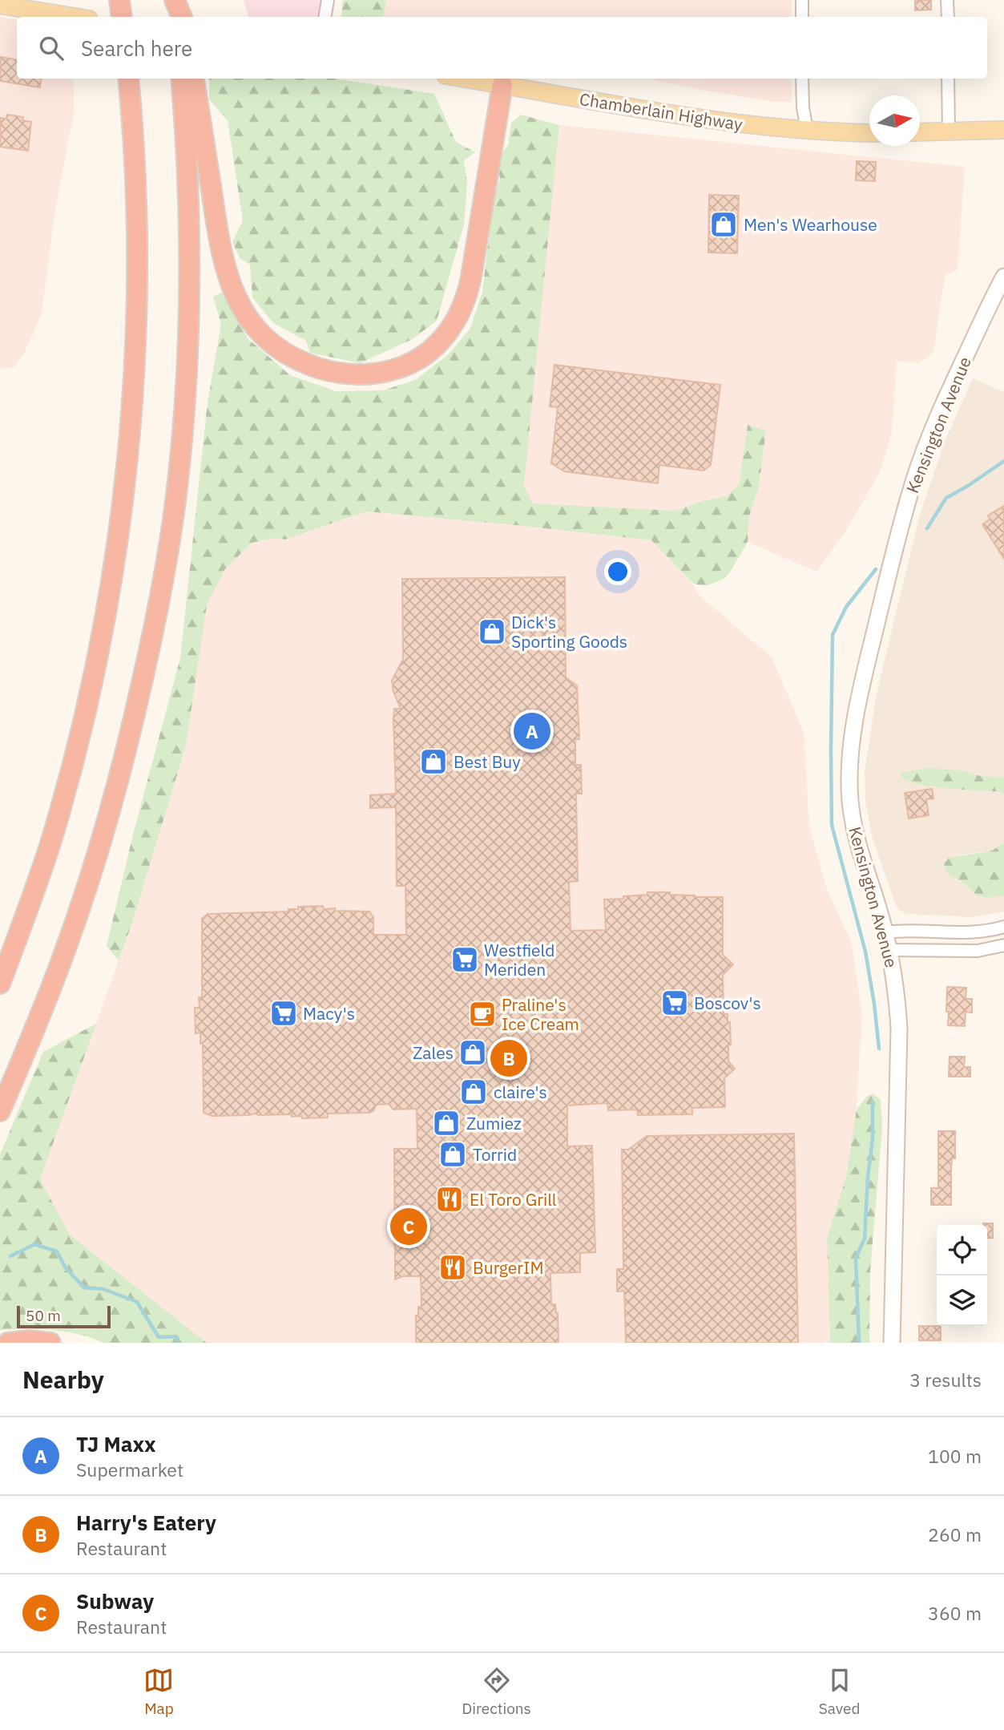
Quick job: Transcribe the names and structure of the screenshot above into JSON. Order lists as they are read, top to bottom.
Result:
{
  "streets": {
    "main road": ["Chamberlain Highway", "Kensington Avenue"]
  },
  "places": {
    "shop": [
      "Men's Wearhouse",
      "Dick's Sporting Goods",
      "Best Buy",
      "Zales",
      "claire's",
      "Zumiez",
      "Torrid"
    ],
    "supermarket": ["Westfield Meriden", "Boscov's", "Macy's"],
    "cafe": ["Praline's Ice Cream"],
    "restaurant": ["El Toro Grill", "BurgerIM"]
  },
  "scale_bar": "50 m",
  "north": "right",
  "page": {
    "search": "Search here",
    "pins": ["A", "B", "C"],
    "scale": "50 m",
    "heading": ["Nearby", "3 results"],
    "list": [
      {
        "mark": "A",
        "name": "TJ Maxx",
        "note": "Supermarket",
        "value": "100 m"
      },
      {
        "mark": "B",
        "name": "Harry's Eatery",
        "note": "Restaurant",
        "value": "260 m"
      },
      {
        "mark": "C",
        "name": "Subway",
        "note": "Restaurant",
        "value": "360 m"
      }
    ],
    "nav": ["Map", "Directions", "Saved"]
  }
}
